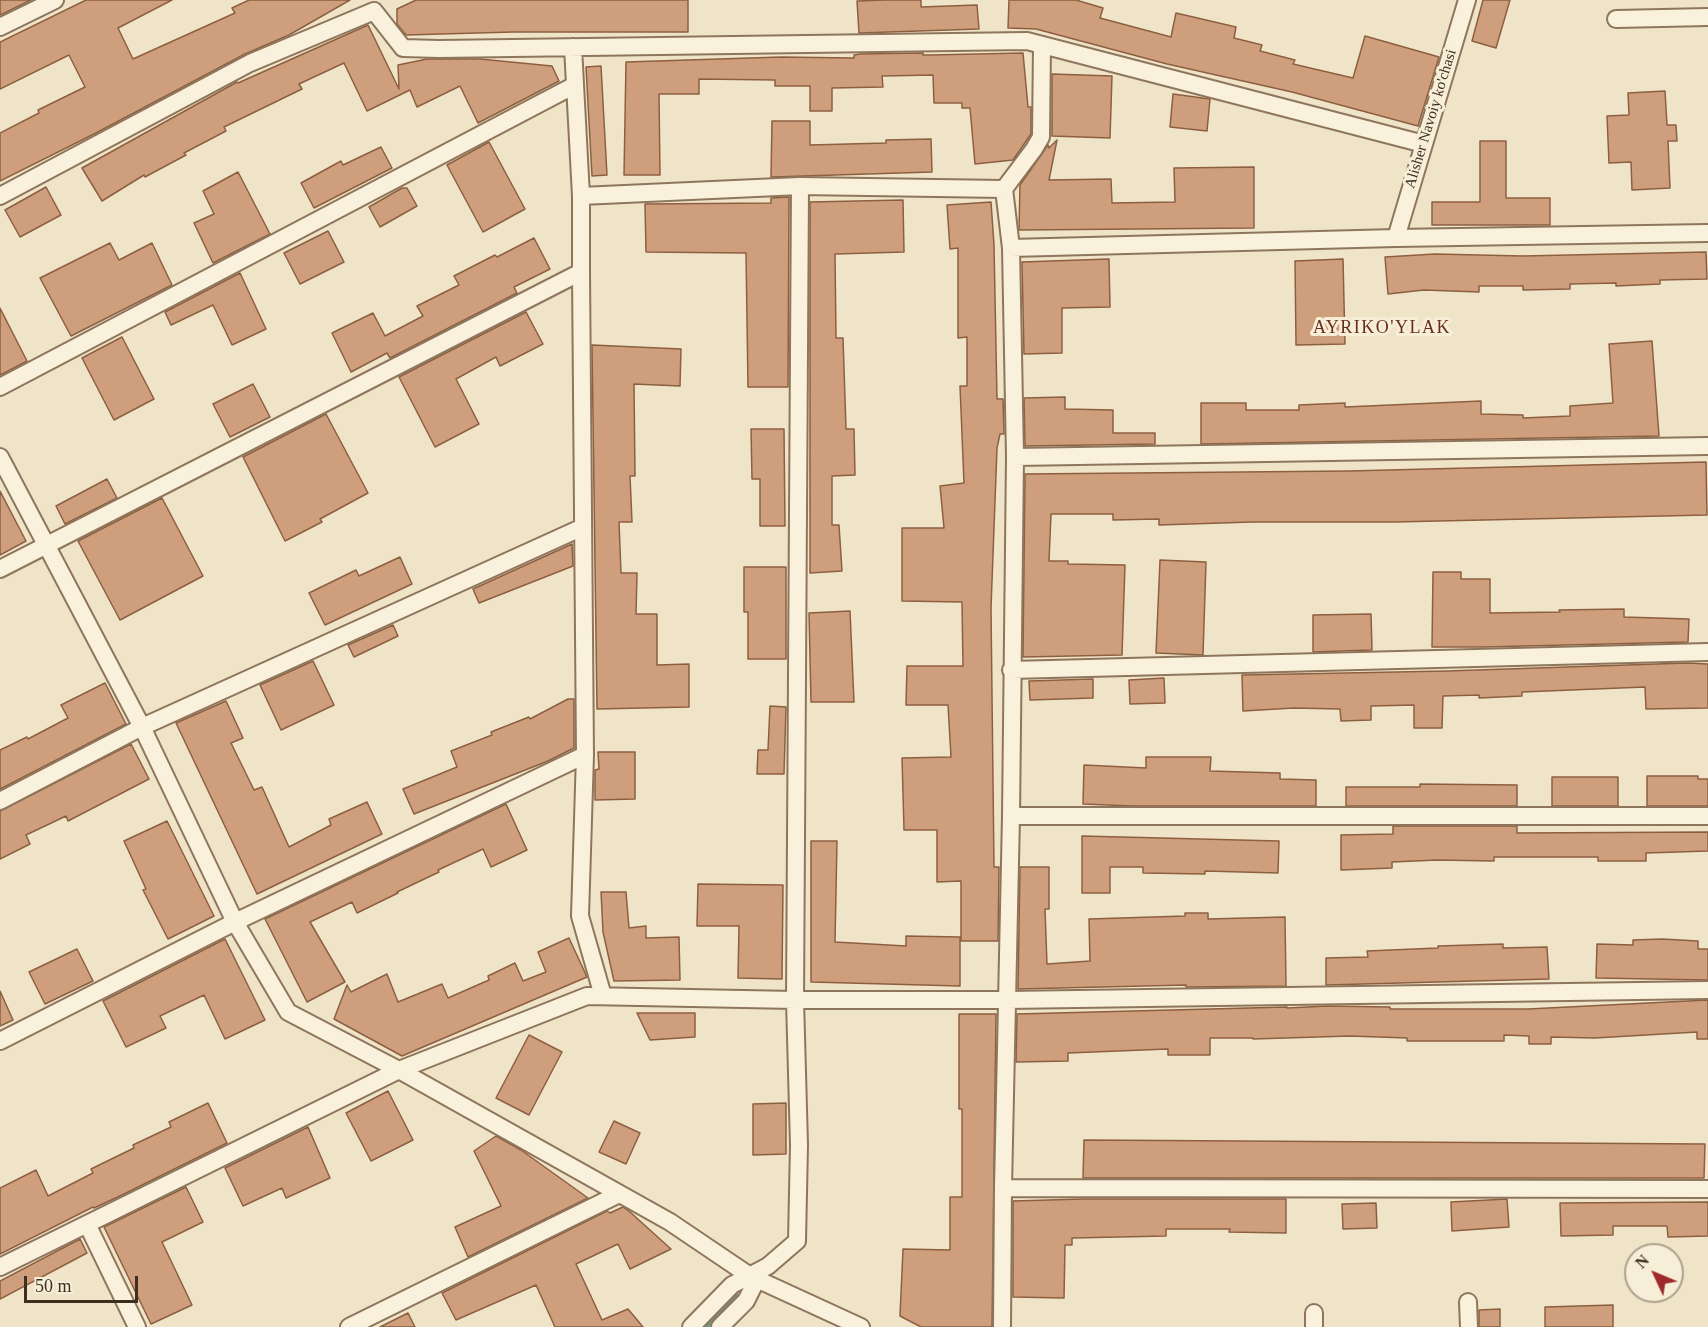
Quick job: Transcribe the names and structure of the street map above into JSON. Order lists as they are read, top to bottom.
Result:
{
  "streets": {
    "street": ["Alisher Navoiy ko'chasi"]
  },
  "districts": ["AYRIKO'YLAK"],
  "scale_bar": "50 m",
  "north": "top left"
}
